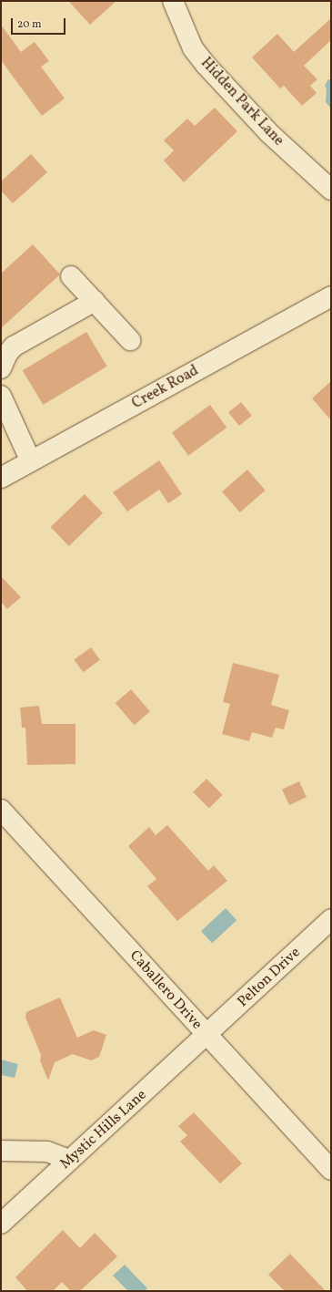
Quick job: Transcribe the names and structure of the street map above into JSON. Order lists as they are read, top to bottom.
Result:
{
  "streets": {
    "street": [
      "Hidden Park Lane",
      "Creek Road",
      "Pelton Drive",
      "Caballero Drive",
      "Mystic Hills Lane"
    ]
  },
  "crossings": [
    ["Pelton Drive", "Caballero Drive"],
    ["Pelton Drive", "Mystic Hills Lane"],
    ["Caballero Drive", "Mystic Hills Lane"]
  ],
  "scale_bar": "20 m"
}
